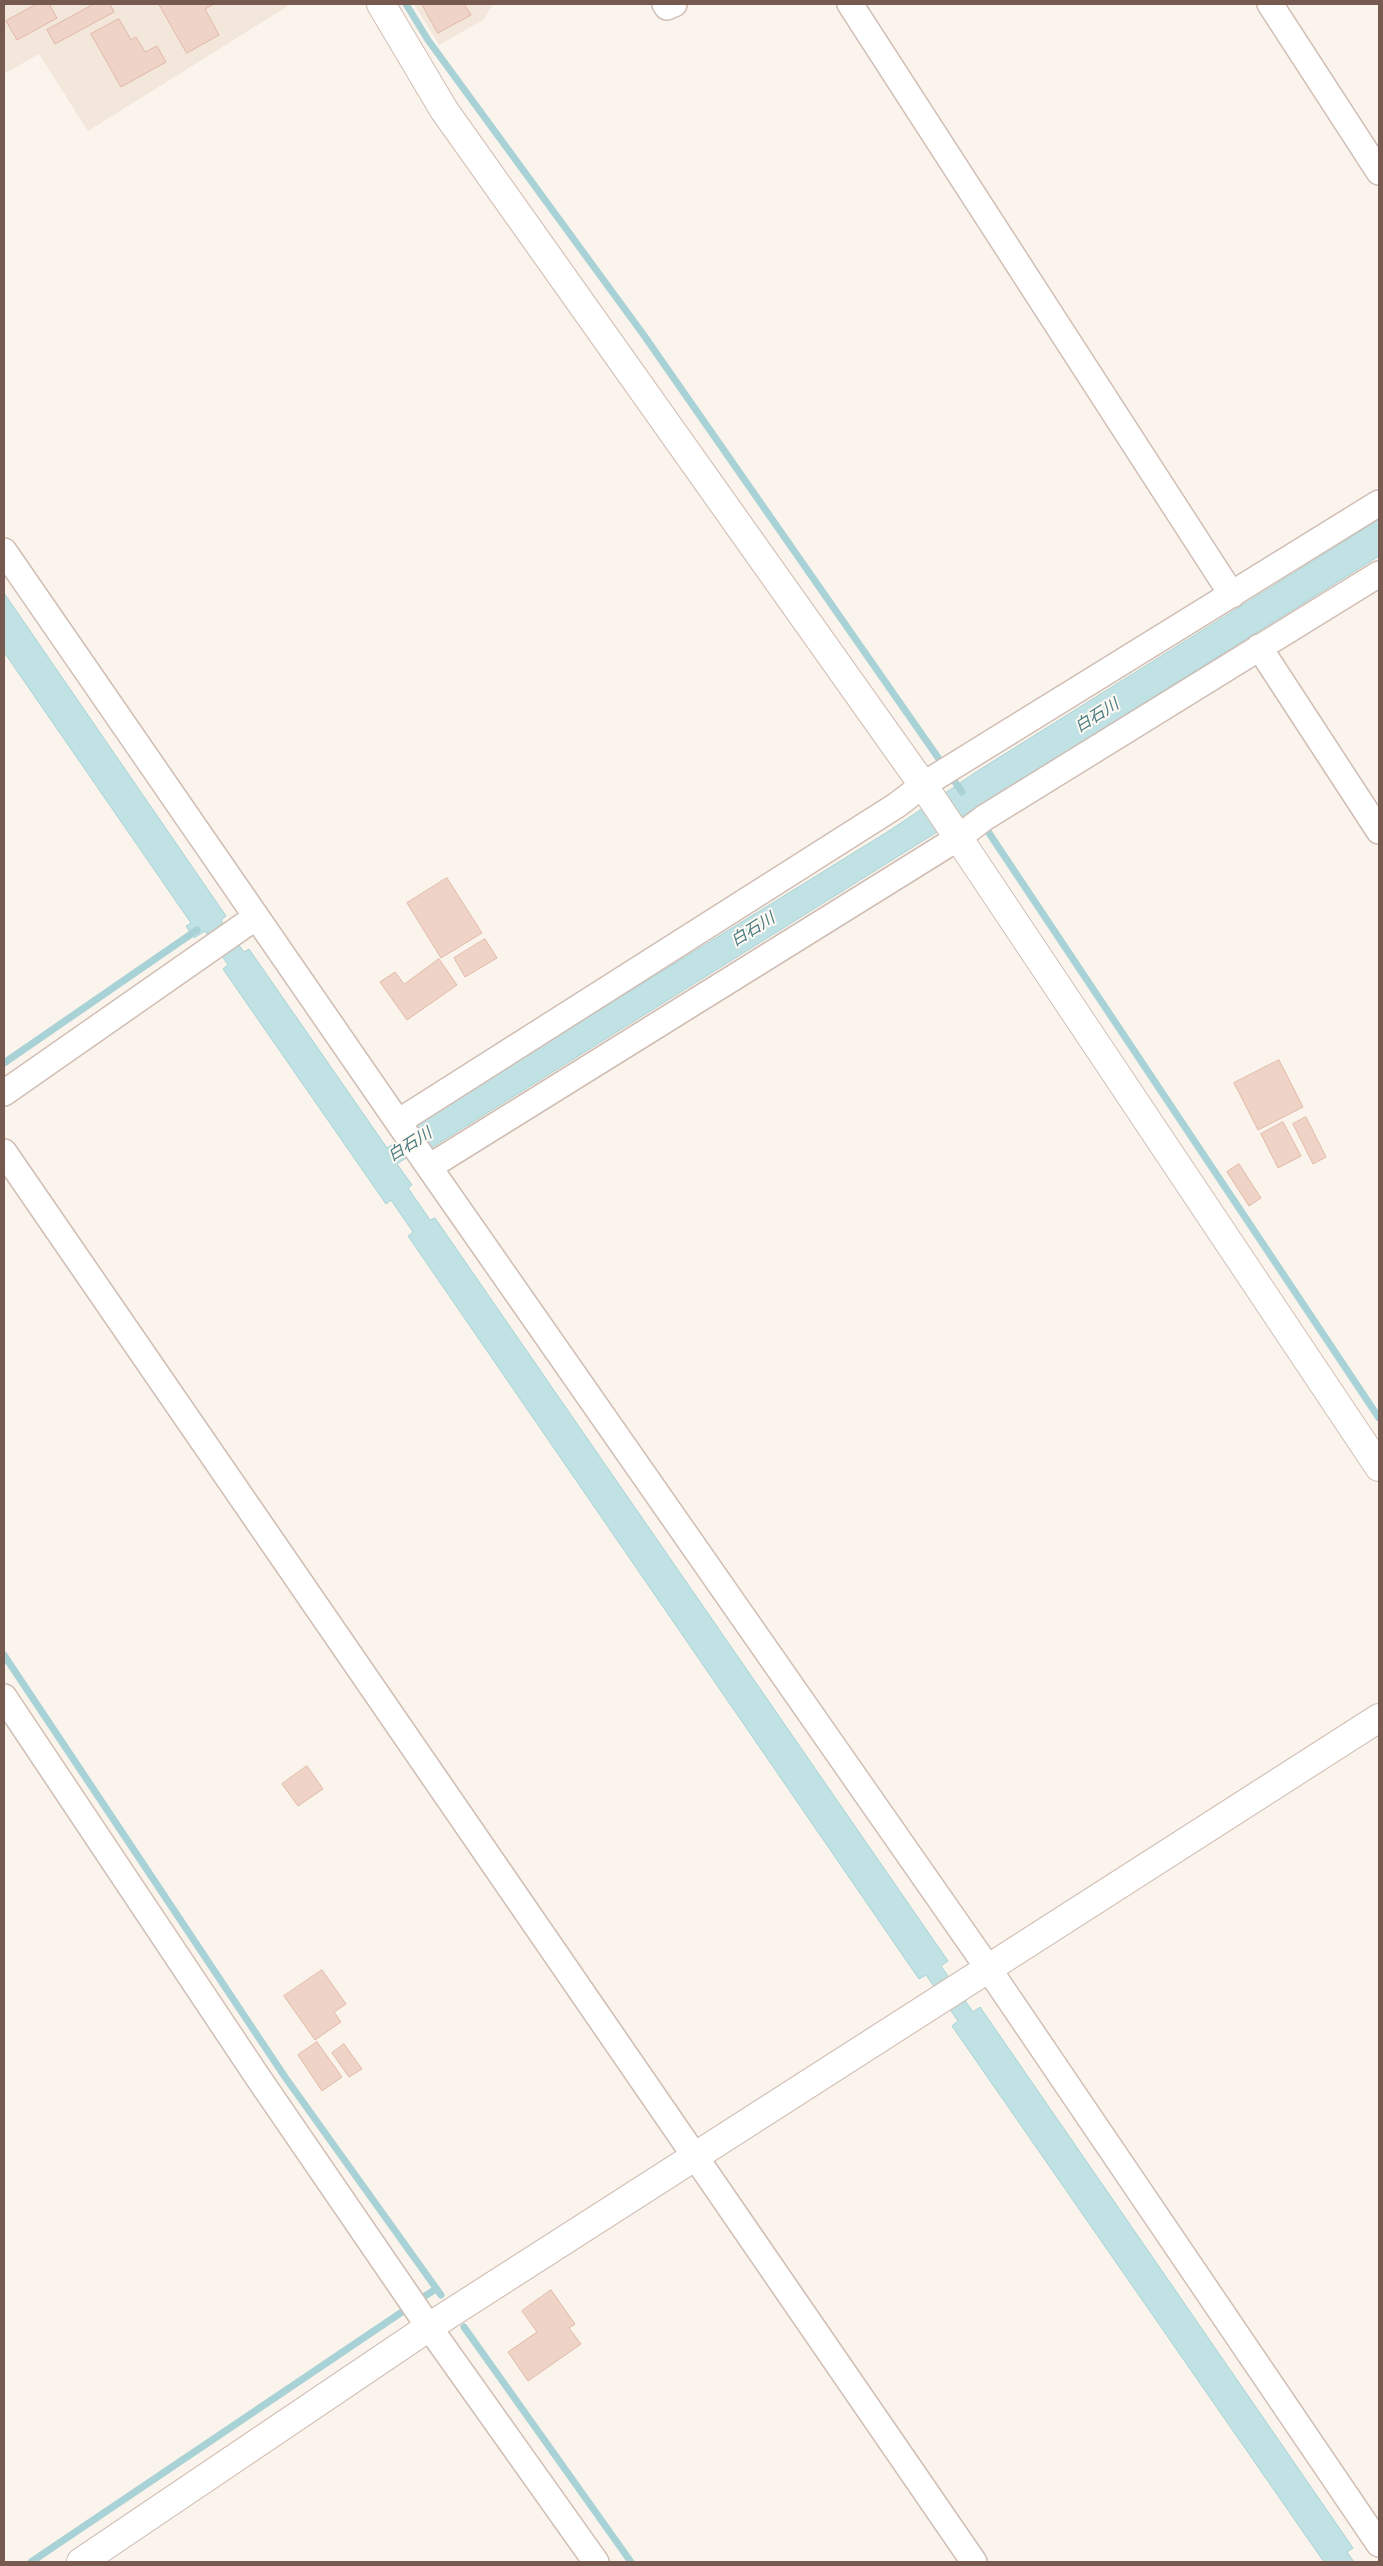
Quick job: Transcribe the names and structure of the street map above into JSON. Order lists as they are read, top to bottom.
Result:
{
  "water": ["白石川"]
}
